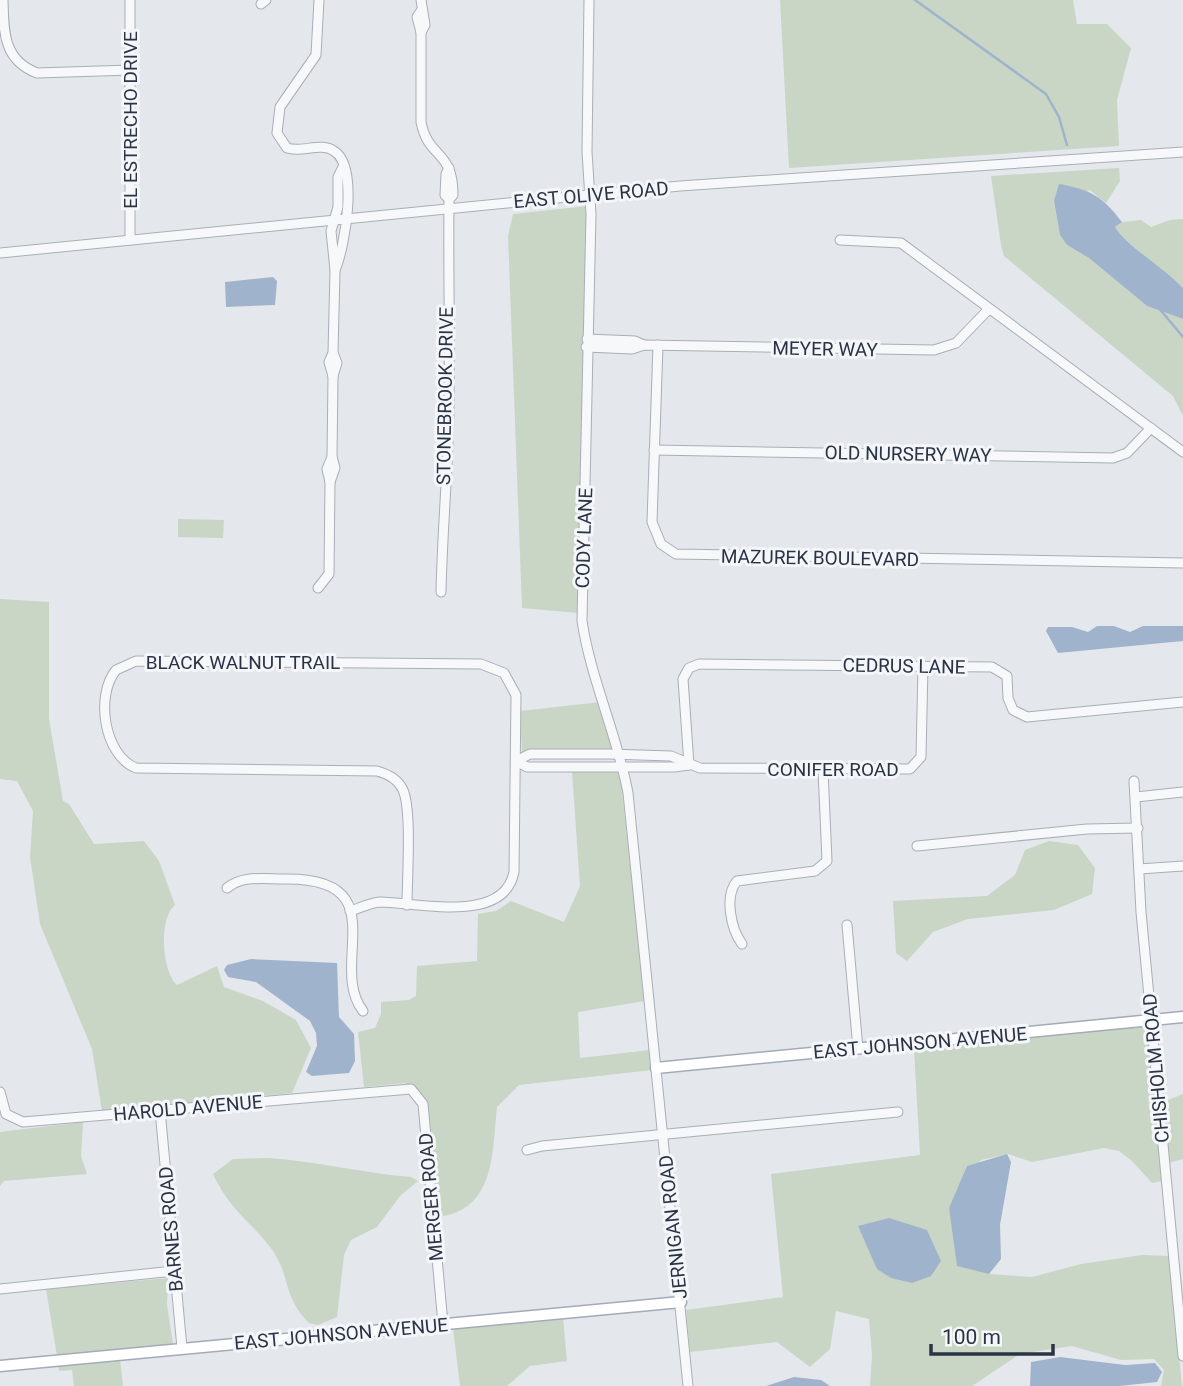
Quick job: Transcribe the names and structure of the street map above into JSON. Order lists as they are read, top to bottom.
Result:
{
  "streets": {
    "main road": ["EAST JOHNSON AVENUE"],
    "street": [
      "EL ESTRECHO DRIVE",
      "EAST OLIVE ROAD",
      "MEYER WAY",
      "STONEBROOK DRIVE",
      "OLD NURSERY WAY",
      "CODY LANE",
      "MAZUREK BOULEVARD",
      "BLACK WALNUT TRAIL",
      "CEDRUS LANE",
      "CONIFER ROAD",
      "CHISHOLM ROAD",
      "HAROLD AVENUE",
      "MERGER ROAD",
      "JERNIGAN ROAD",
      "BARNES ROAD"
    ]
  },
  "crossings": [
    ["EL ESTRECHO DRIVE", "EAST OLIVE ROAD"],
    ["EAST OLIVE ROAD", "STONEBROOK DRIVE"],
    ["EAST OLIVE ROAD", "CODY LANE"],
    ["MEYER WAY", "CODY LANE"],
    ["MEYER WAY", "MAZUREK BOULEVARD"],
    ["OLD NURSERY WAY", "MAZUREK BOULEVARD"],
    ["CODY LANE", "CONIFER ROAD"],
    ["CODY LANE", "EAST JOHNSON AVENUE"],
    ["CODY LANE", "JERNIGAN ROAD"],
    ["BLACK WALNUT TRAIL", "CONIFER ROAD"],
    ["CEDRUS LANE", "CONIFER ROAD"],
    ["EAST JOHNSON AVENUE", "CHISHOLM ROAD"],
    ["EAST JOHNSON AVENUE", "MERGER ROAD"],
    ["EAST JOHNSON AVENUE", "JERNIGAN ROAD"],
    ["EAST JOHNSON AVENUE", "BARNES ROAD"],
    ["HAROLD AVENUE", "MERGER ROAD"],
    ["HAROLD AVENUE", "BARNES ROAD"]
  ],
  "scale_bar": "100 m"
}
